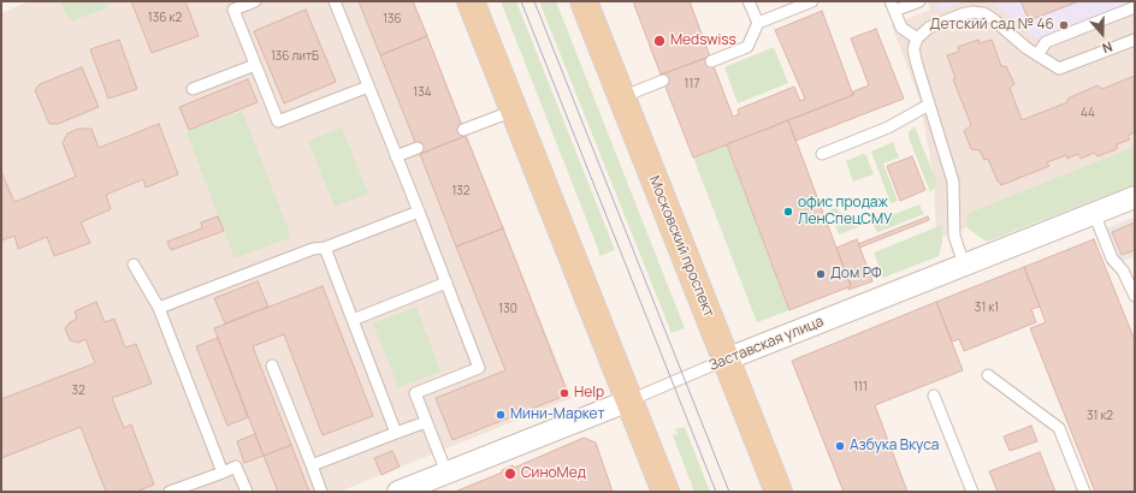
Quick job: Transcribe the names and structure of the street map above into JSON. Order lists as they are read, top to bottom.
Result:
{
  "streets": {
    "main road": ["Московский проспект"],
    "street": ["Заставская улица"]
  },
  "crossings": [
    ["Московский проспект", "Заставская улица"]
  ],
  "places": [
    "Детский сад № 46",
    "Medswiss",
    "офис продаж ЛенСпецСМУ",
    "Дом РФ",
    "Help",
    "Мини-Маркет",
    "Азбука Вкуса",
    "СиноМед"
  ],
  "house_numbers": [
    "136 к2",
    "136",
    "136 литБ",
    "117",
    "134",
    "44",
    "132",
    "31 к1",
    "130",
    "111",
    "32",
    "31 к2"
  ],
  "north": "bottom"
}
